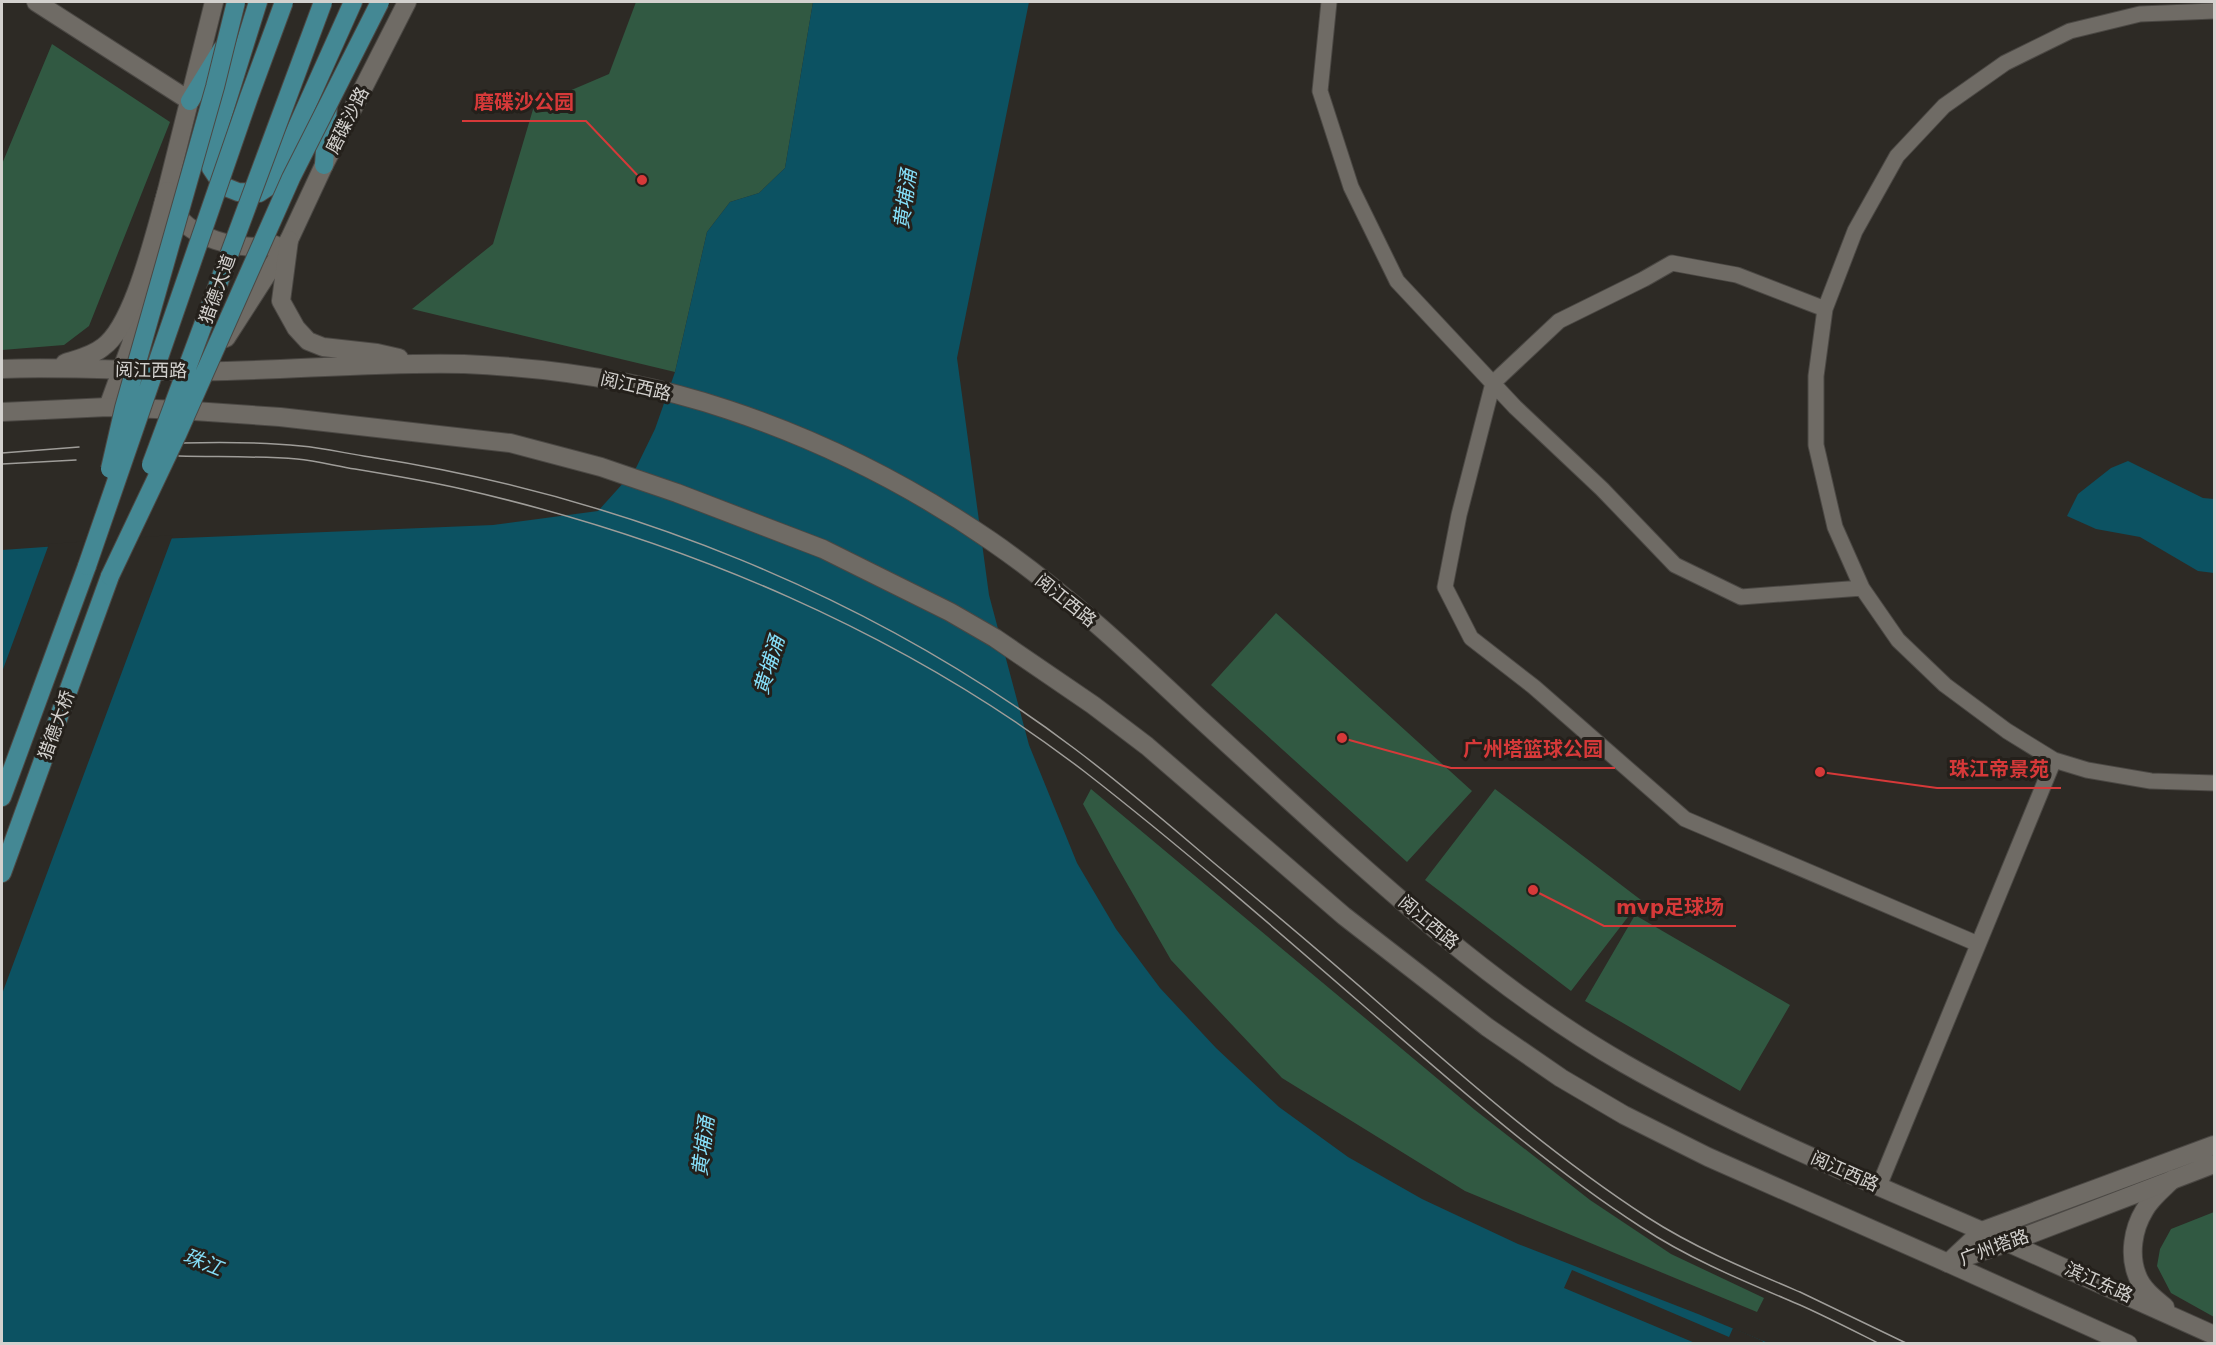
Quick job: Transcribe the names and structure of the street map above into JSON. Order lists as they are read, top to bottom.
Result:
{
  "streets": {
    "highway": ["猎德大道", "猎德大桥"],
    "main road": [
      "磨碟沙路",
      "阅江西路",
      "广州塔路",
      "滨江东路"
    ]
  },
  "crossings": [
    ["猎德大道", "猎德大桥"],
    ["阅江西路", "广州塔路"],
    ["阅江西路", "滨江东路"],
    ["广州塔路", "滨江东路"]
  ],
  "water": ["黄埔涌", "珠江"],
  "places": [
    "磨碟沙公园",
    "广州塔篮球公园",
    "珠江帝景苑",
    "mvp足球场"
  ]
}
